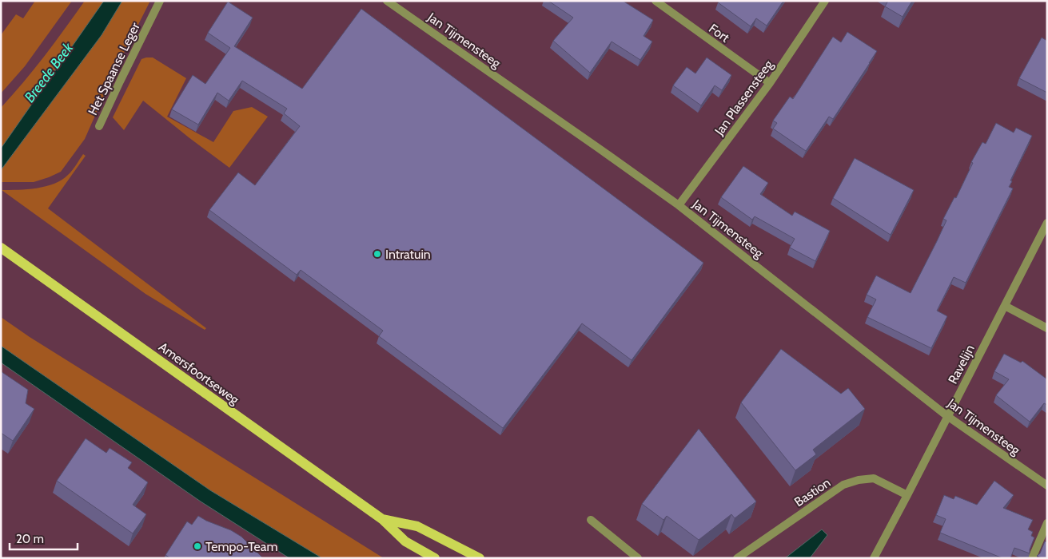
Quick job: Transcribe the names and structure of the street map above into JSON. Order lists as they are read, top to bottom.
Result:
{
  "streets": {
    "main road": ["Amersfoortseweg"],
    "street": [
      "Fort",
      "Jan Tijmensteeg",
      "Het Spaanse Leger",
      "Jan Plassensteeg",
      "Ravelijn",
      "Bastion"
    ]
  },
  "crossings": [
    ["Fort", "Jan Plassensteeg"],
    ["Jan Tijmensteeg", "Jan Plassensteeg"],
    ["Jan Tijmensteeg", "Ravelijn"],
    ["Ravelijn", "Bastion"]
  ],
  "water": ["Breede Beek"],
  "places": ["Intratuin", "Tempo-Team"],
  "scale_bar": "20 m"
}
